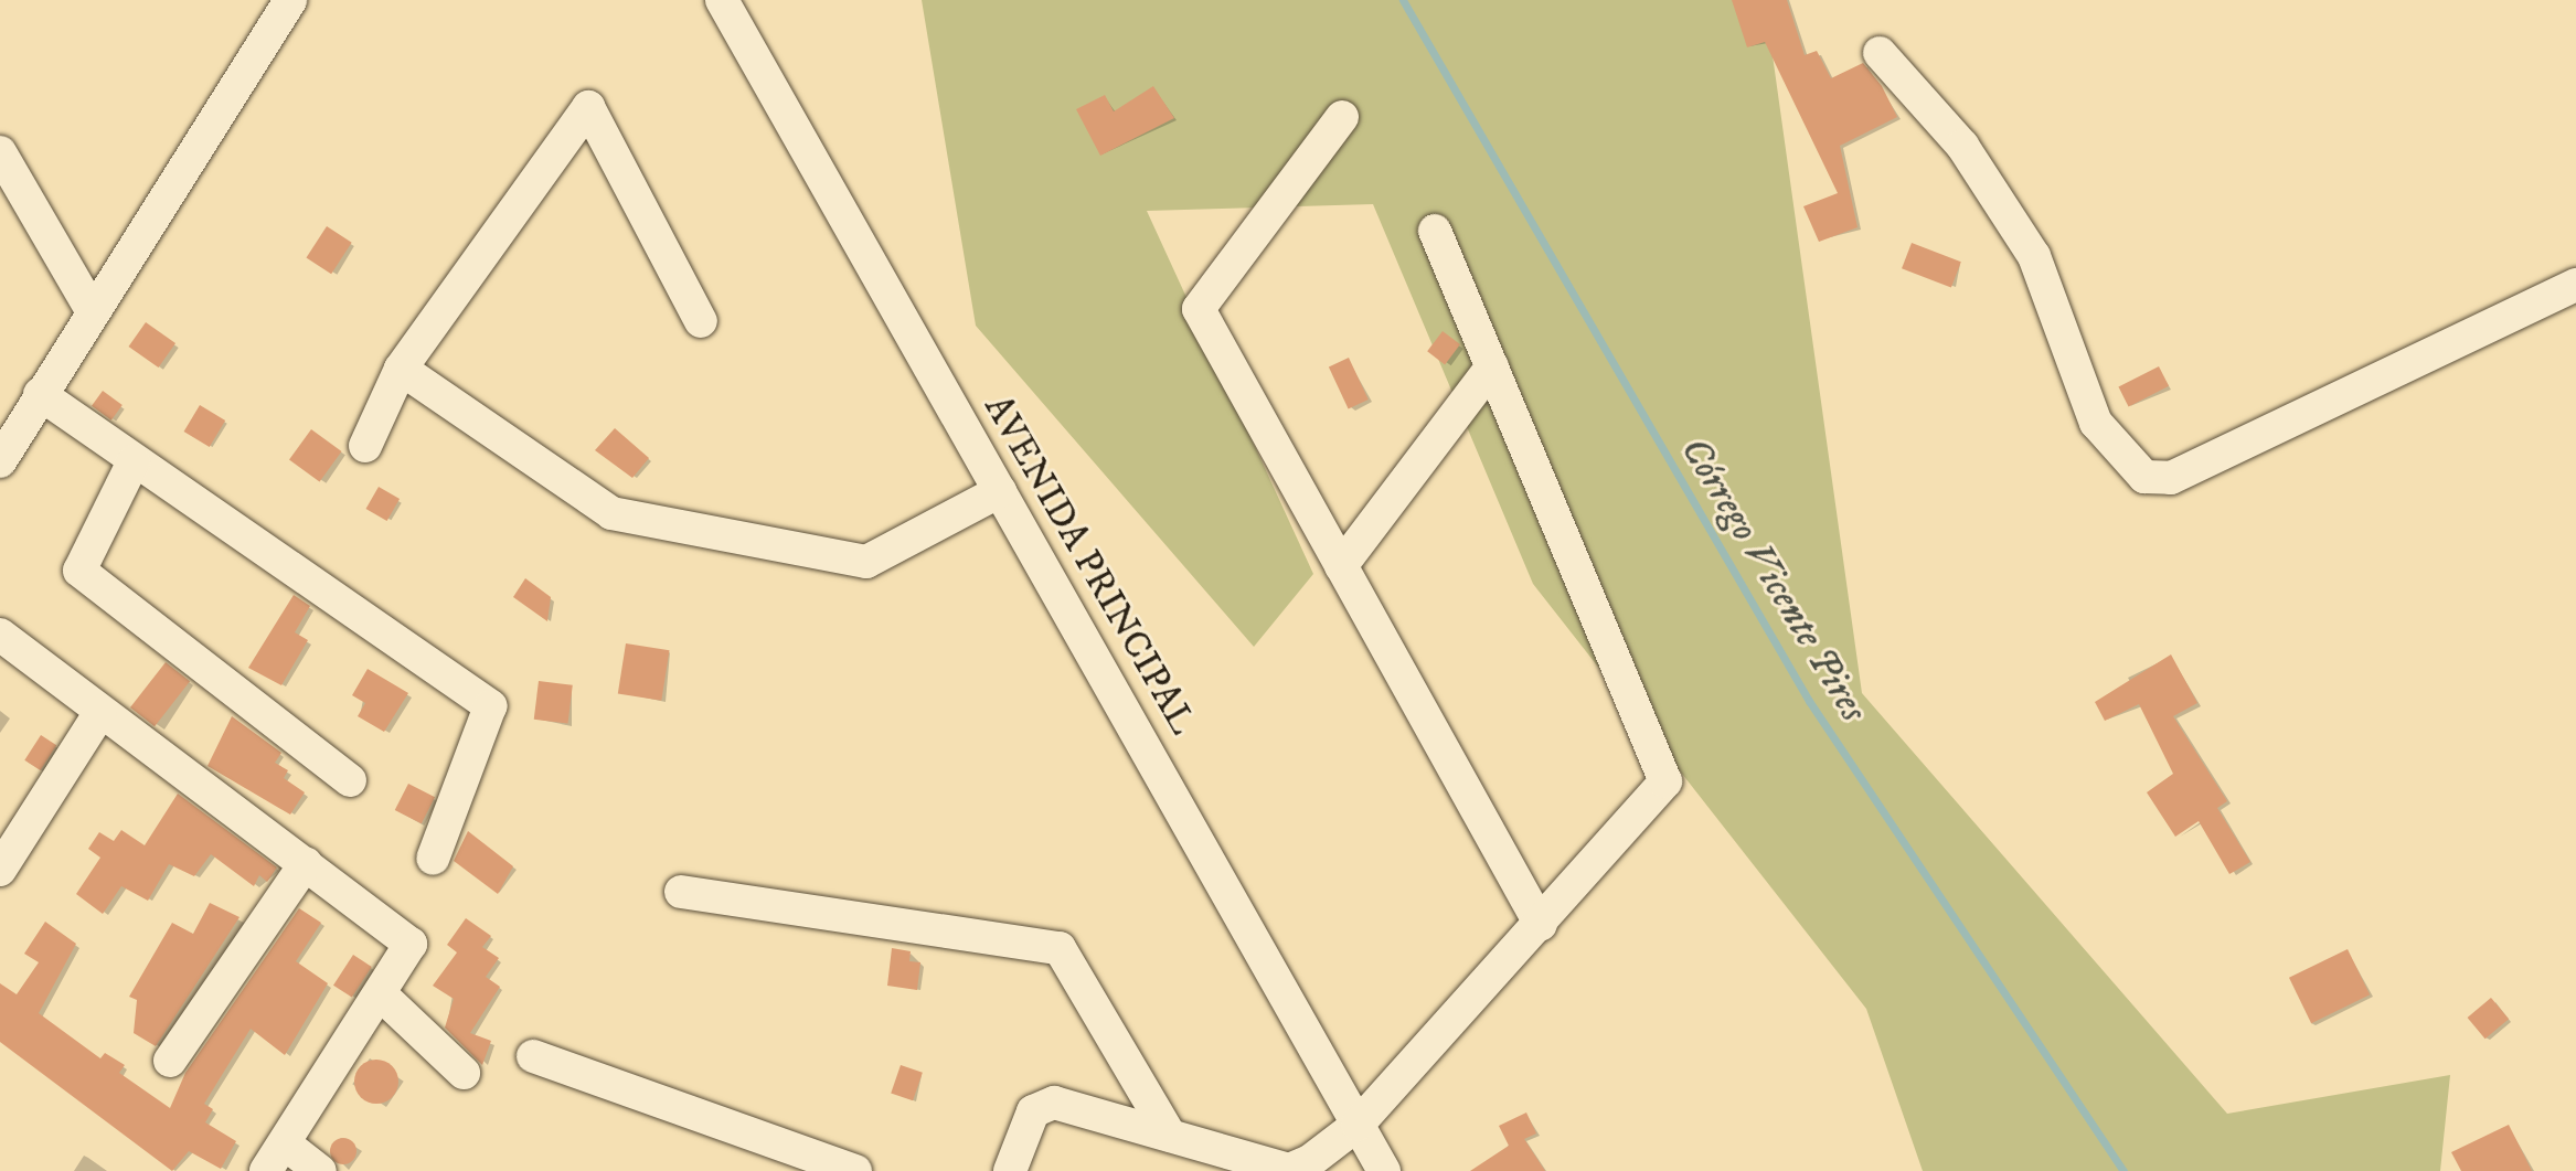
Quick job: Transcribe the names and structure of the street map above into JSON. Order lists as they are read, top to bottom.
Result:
{
  "streets": {
    "street": ["AVENIDA PRINCIPAL"]
  },
  "water": ["Córrego Vicente Pires"]
}
